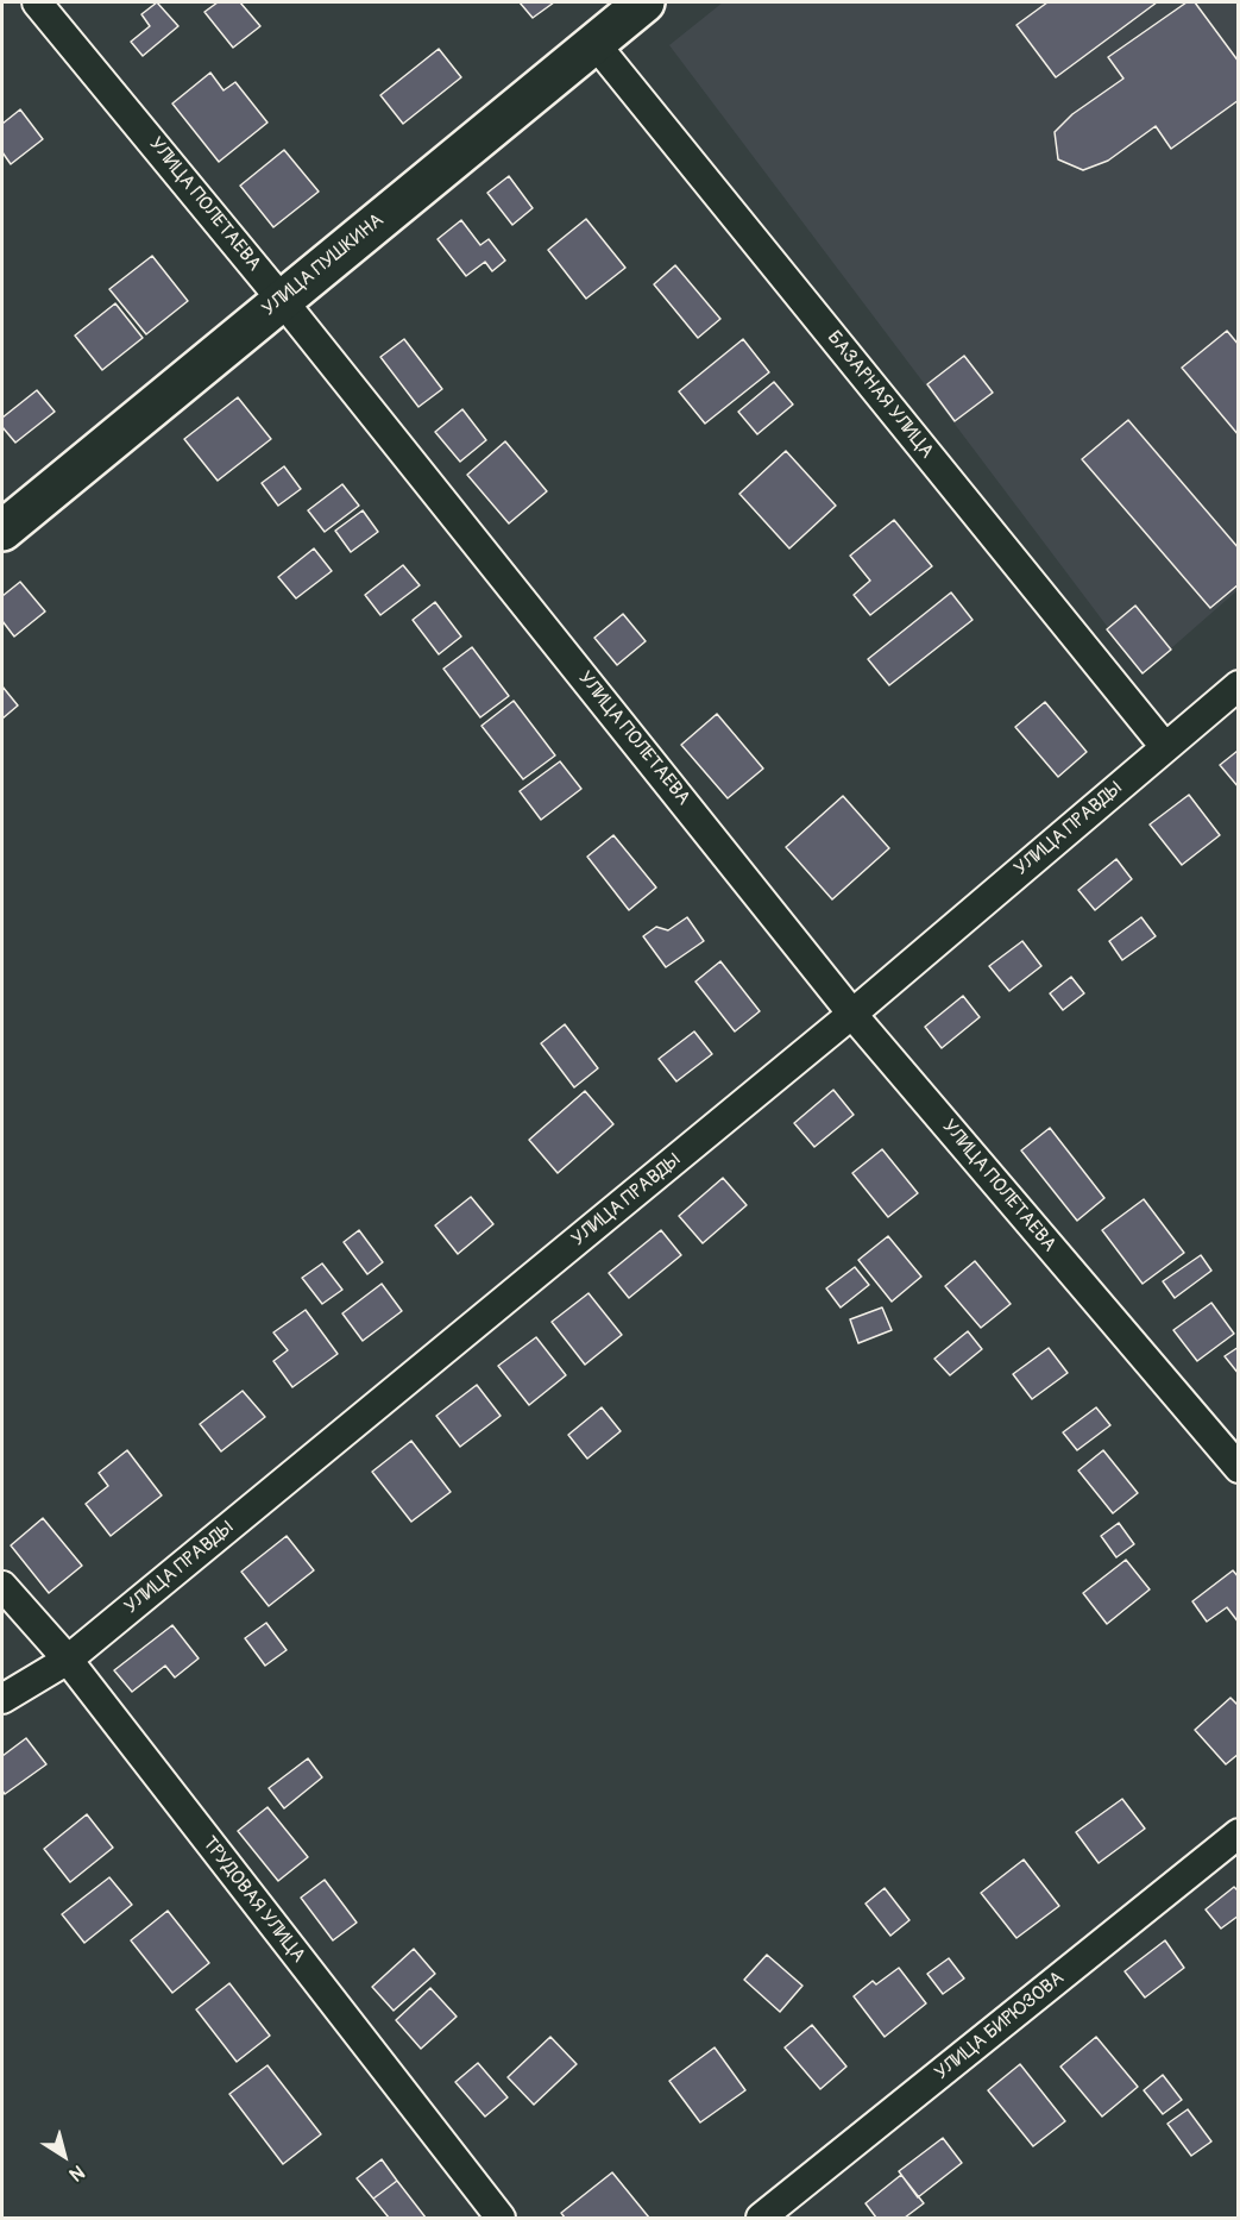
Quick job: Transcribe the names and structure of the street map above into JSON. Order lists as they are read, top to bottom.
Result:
{
  "streets": {
    "main road": ["УЛИЦА ПУШКИНА"],
    "street": [
      "УЛИЦА ПОЛЕТАЕВА",
      "БАЗАРНАЯ УЛИЦА",
      "УЛИЦА ПРАВДЫ",
      "ТРУДОВАЯ УЛИЦА",
      "УЛИЦА БИРЮЗОВА"
    ]
  },
  "crossings": [
    ["УЛИЦА ПОЛЕТАЕВА", "УЛИЦА ПУШКИНА"],
    ["УЛИЦА ПОЛЕТАЕВА", "УЛИЦА ПРАВДЫ"],
    ["УЛИЦА ПУШКИНА", "БАЗАРНАЯ УЛИЦА"],
    ["БАЗАРНАЯ УЛИЦА", "УЛИЦА ПРАВДЫ"],
    ["УЛИЦА ПРАВДЫ", "ТРУДОВАЯ УЛИЦА"]
  ],
  "north": "bottom right"
}
